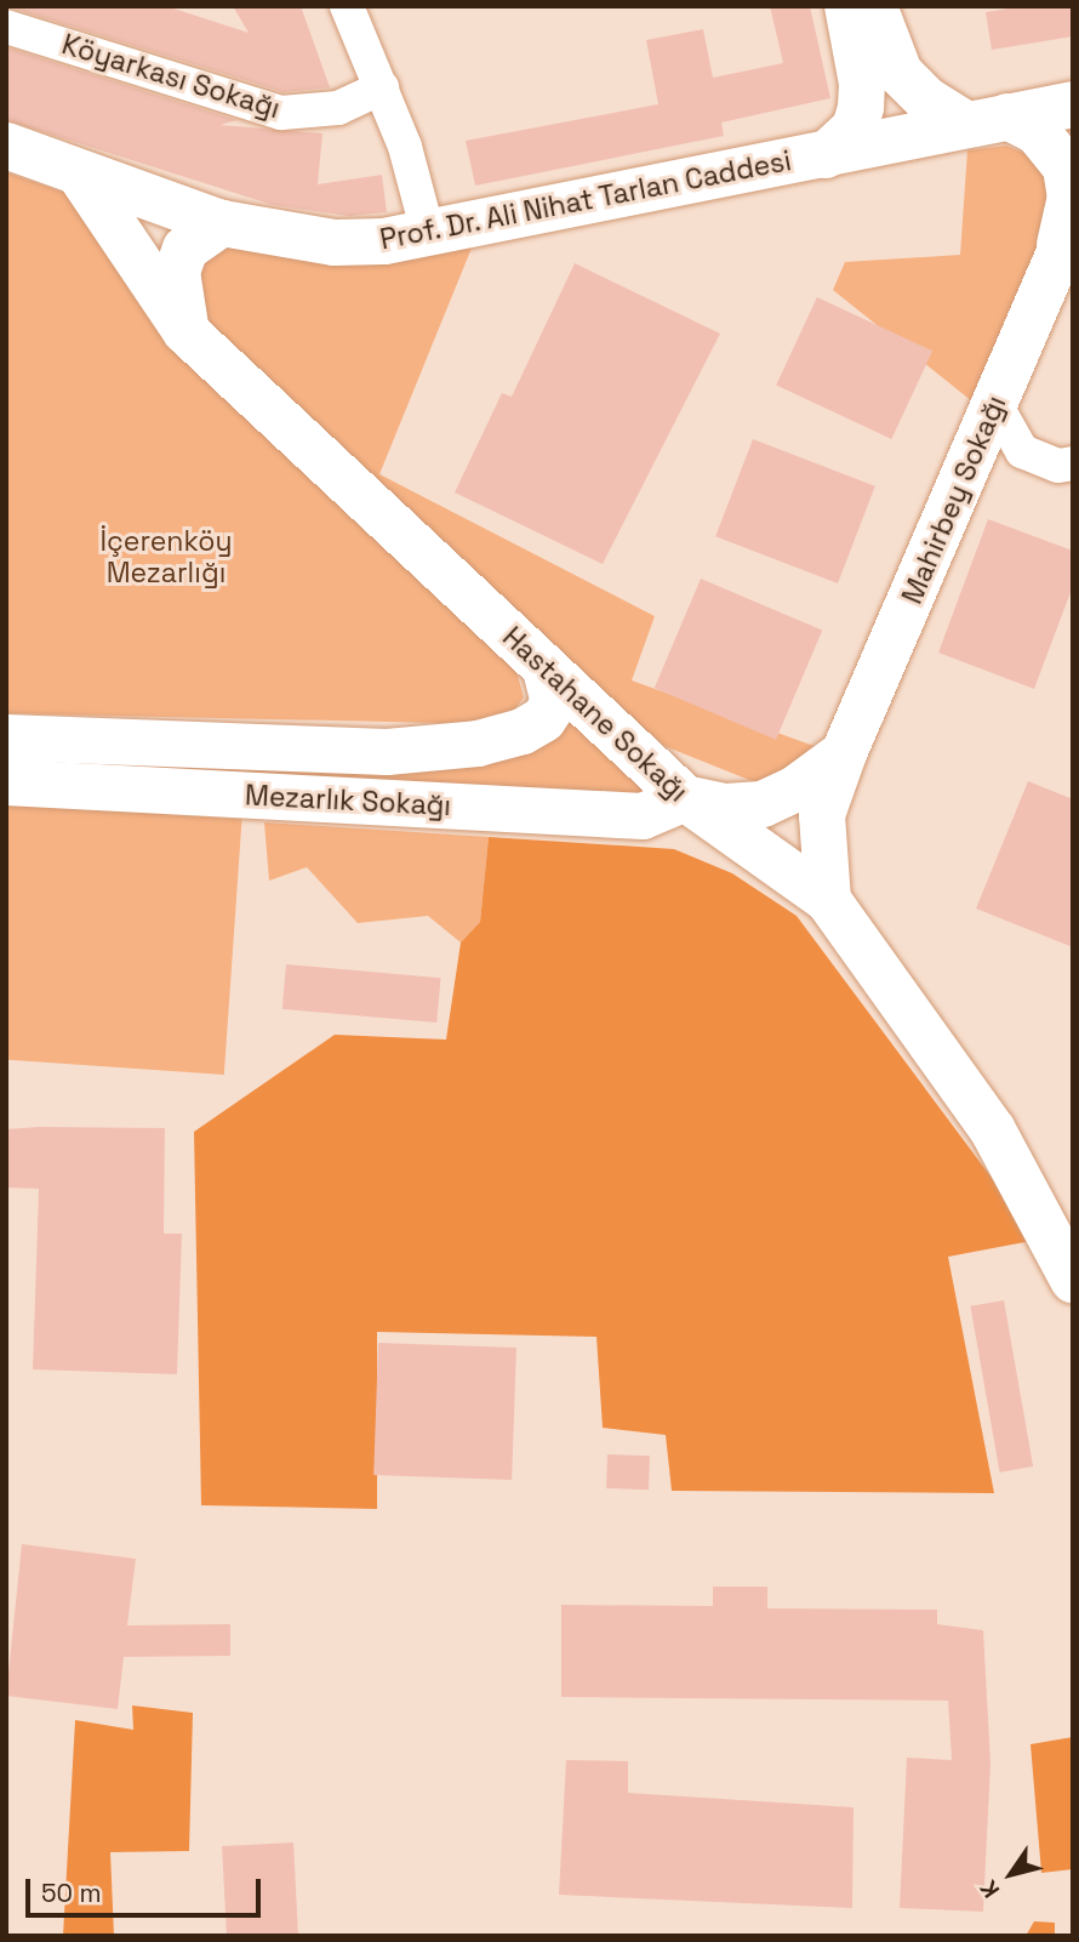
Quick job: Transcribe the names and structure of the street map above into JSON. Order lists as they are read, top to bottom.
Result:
{
  "streets": {
    "main road": [
      "Prof. Dr. Ali Nihat Tarlan Caddesi",
      "Mahirbey Sokağı",
      "Hastahane Sokağı",
      "Mezarlık Sokağı"
    ],
    "street": ["Köyarkası Sokağı"]
  },
  "crossings": [
    ["Prof. Dr. Ali Nihat Tarlan Caddesi", "Mahirbey Sokağı"],
    ["Prof. Dr. Ali Nihat Tarlan Caddesi", "Hastahane Sokağı"],
    ["Mahirbey Sokağı", "Hastahane Sokağı"],
    ["Mahirbey Sokağı", "Mezarlık Sokağı"],
    ["Hastahane Sokağı", "Mezarlık Sokağı"]
  ],
  "parks": ["İçerenköy Mezarlığı"],
  "scale_bar": "50 m",
  "north": "bottom left"
}
